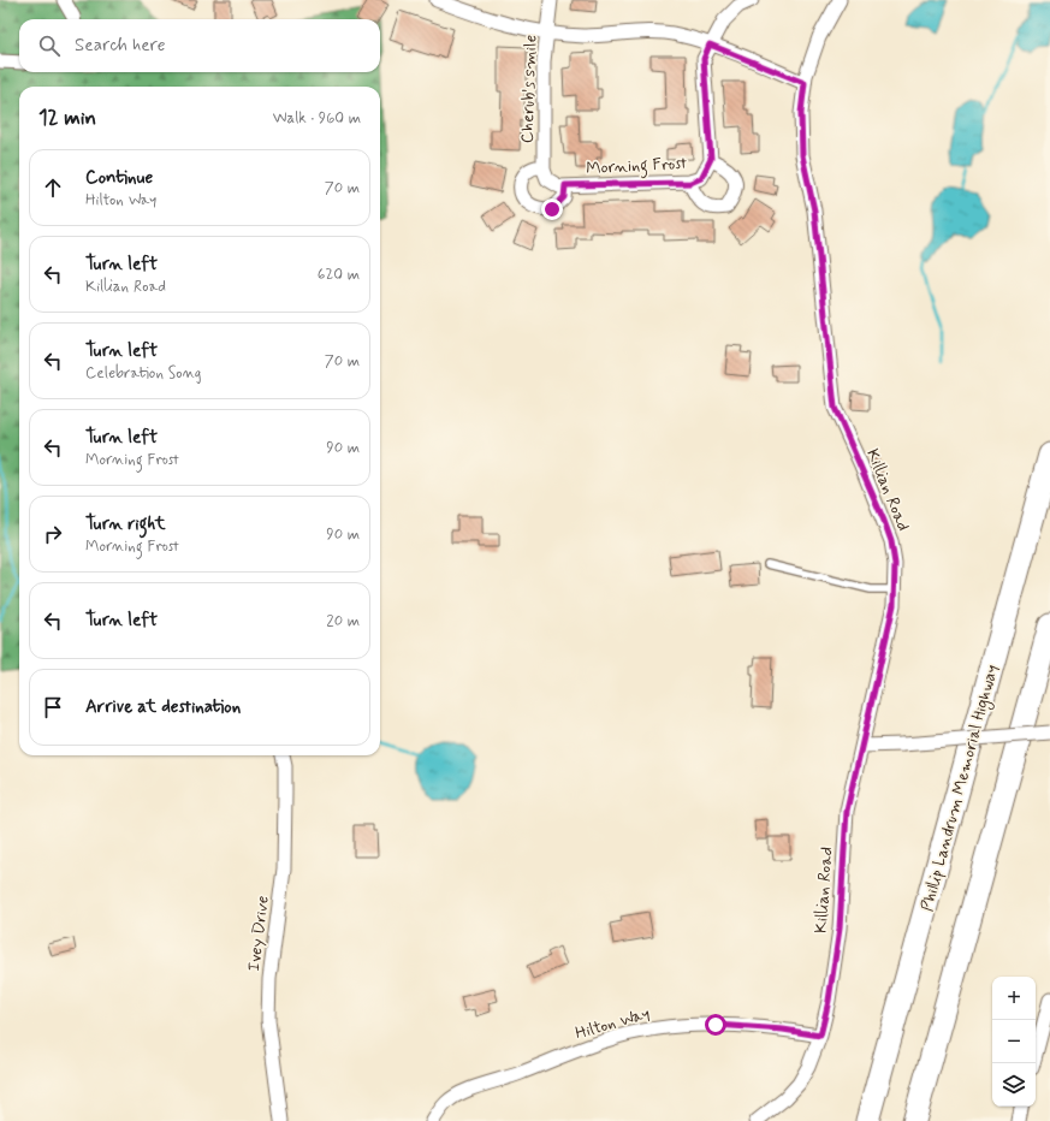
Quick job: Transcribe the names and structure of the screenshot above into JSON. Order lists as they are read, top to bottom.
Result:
{
  "streets": {
    "highway": ["Phillip Landrum Memorial Highway"],
    "street": [
      "Cherub's smile",
      "Morning Frost",
      "Killian Road",
      "Ivey Drive",
      "Hilton Way"
    ]
  },
  "crossings": [
    ["Cherub's smile", "Morning Frost"],
    ["Killian Road", "Hilton Way"]
  ],
  "page": {
    "search": "Search here",
    "heading": ["12 min", "Walk · 960 m"],
    "list": [
      ["Continue", "Hilton Way", "70 m"],
      ["Turn left", "Killian Road", "620 m"],
      ["Turn left", "Celebration Song", "70 m"],
      ["Turn left", "Morning Frost", "90 m"],
      ["Turn right", "Morning Frost", "90 m"],
      ["Turn left", "20 m"],
      "Arrive at destination"
    ],
    "map_buttons": ["+", "−"]
  }
}
